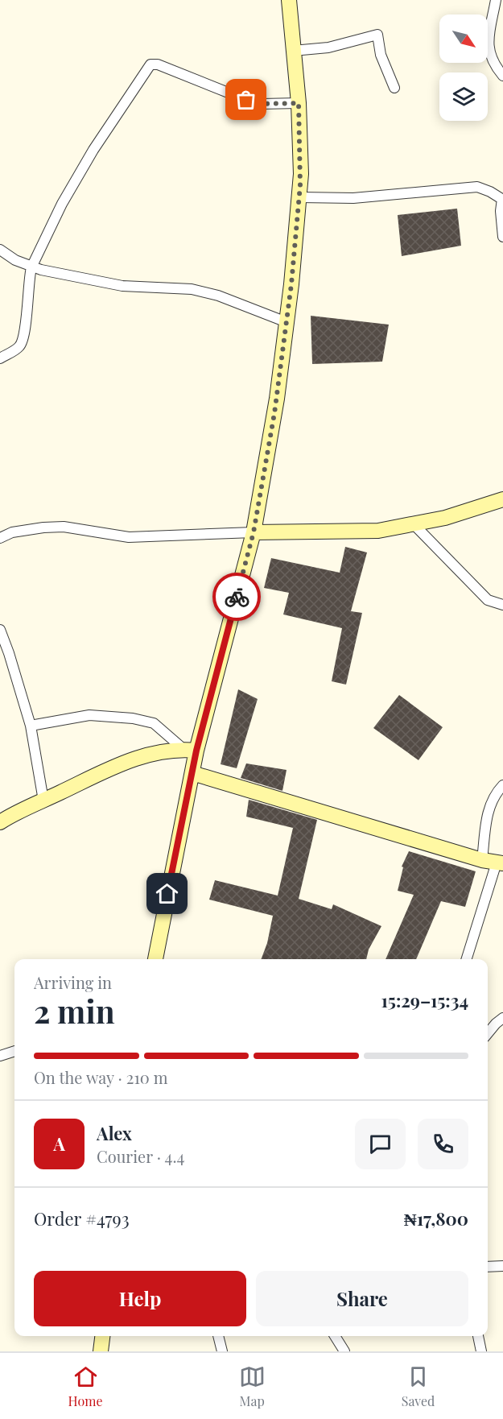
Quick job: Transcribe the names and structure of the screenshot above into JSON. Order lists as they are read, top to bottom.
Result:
{
  "north": "bottom right",
  "page": {
    "heading": ["2 min", "Arriving in", "15:29–15:34"],
    "panel": [
      "Alex",
      "Courier · 4.4",
      "Order #4793",
      "₦17,800"
    ],
    "bar": "On the way · 210 m",
    "round": "A",
    "buttons": ["Help", "Share"],
    "tabs": ["Home", "Map", "Saved"]
  }
}
